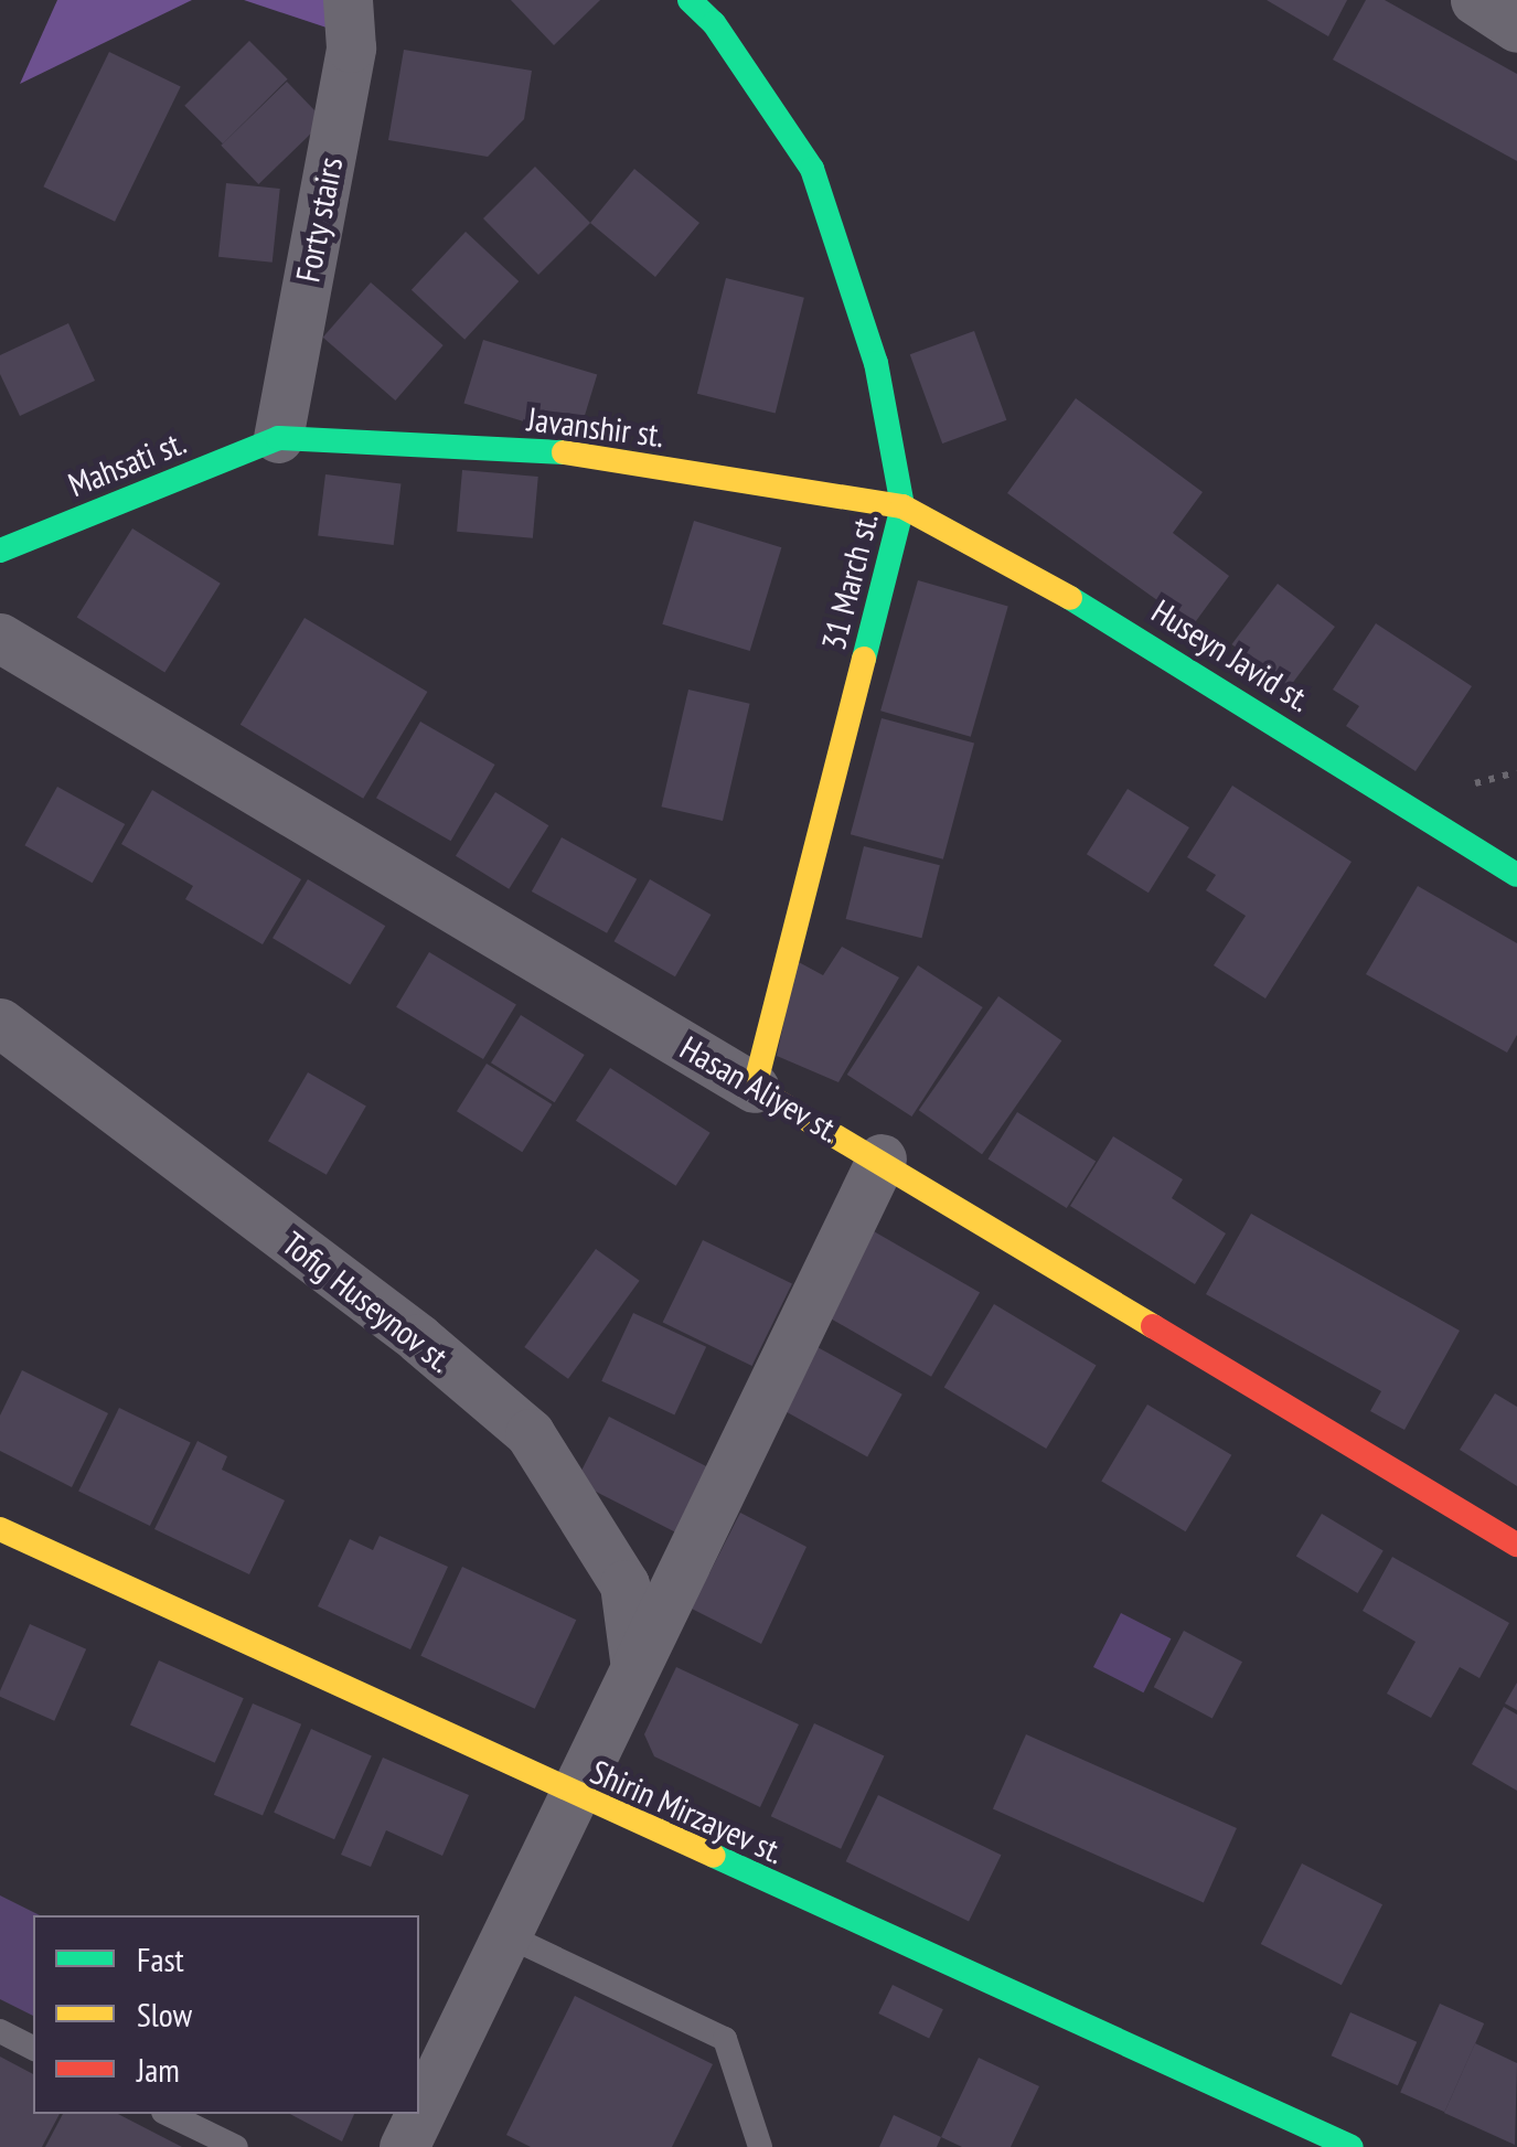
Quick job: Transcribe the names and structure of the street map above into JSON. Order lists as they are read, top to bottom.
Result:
{
  "streets": {
    "street": [
      "Forty stairs",
      "Javanshir st.",
      "Mahsati st.",
      "31 March st.",
      "Huseyn Javid st.",
      "Hasan Aliyev st.",
      "Tofig Huseynov st.",
      "Shirin Mirzayev st."
    ]
  },
  "crossings": [
    ["Forty stairs", "Javanshir st."],
    ["Forty stairs", "Mahsati st."],
    ["Javanshir st.", "Mahsati st."],
    ["Javanshir st.", "31 March st."],
    ["Javanshir st.", "Huseyn Javid st."],
    ["31 March st.", "Huseyn Javid st."],
    ["31 March st.", "Hasan Aliyev st."]
  ],
  "legend": ["Fast", "Slow", "Jam"]
}
